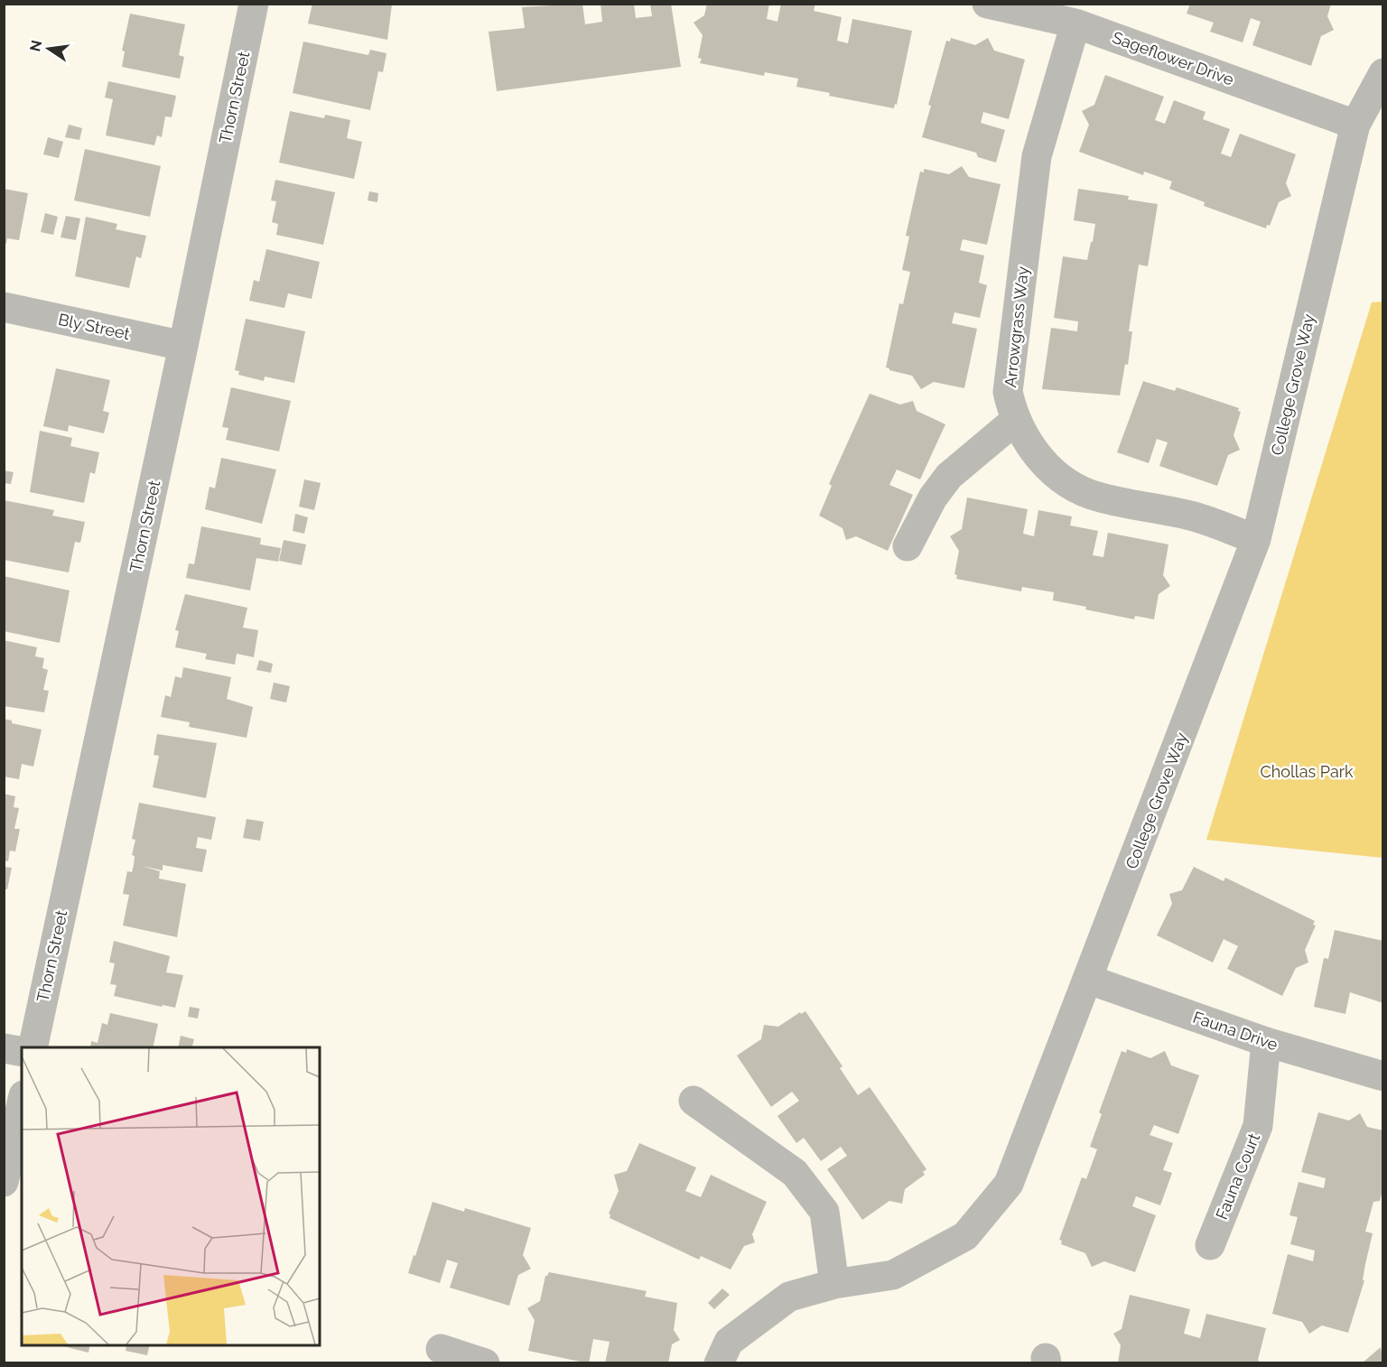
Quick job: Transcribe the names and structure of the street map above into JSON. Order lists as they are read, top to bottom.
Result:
{
  "streets": {
    "street": [
      "Sageflower Drive",
      "Thorn Street",
      "Bly Street",
      "Arrowgrass Way",
      "College Grove Way",
      "Fauna Drive",
      "Fauna Court"
    ]
  },
  "crossings": [
    ["Sageflower Drive", "Arrowgrass Way"],
    ["Sageflower Drive", "College Grove Way"],
    ["Thorn Street", "Bly Street"],
    ["Arrowgrass Way", "College Grove Way"],
    ["College Grove Way", "Fauna Drive"],
    ["Fauna Drive", "Fauna Court"]
  ],
  "parks": ["Chollas Park"],
  "north": "left"
}
